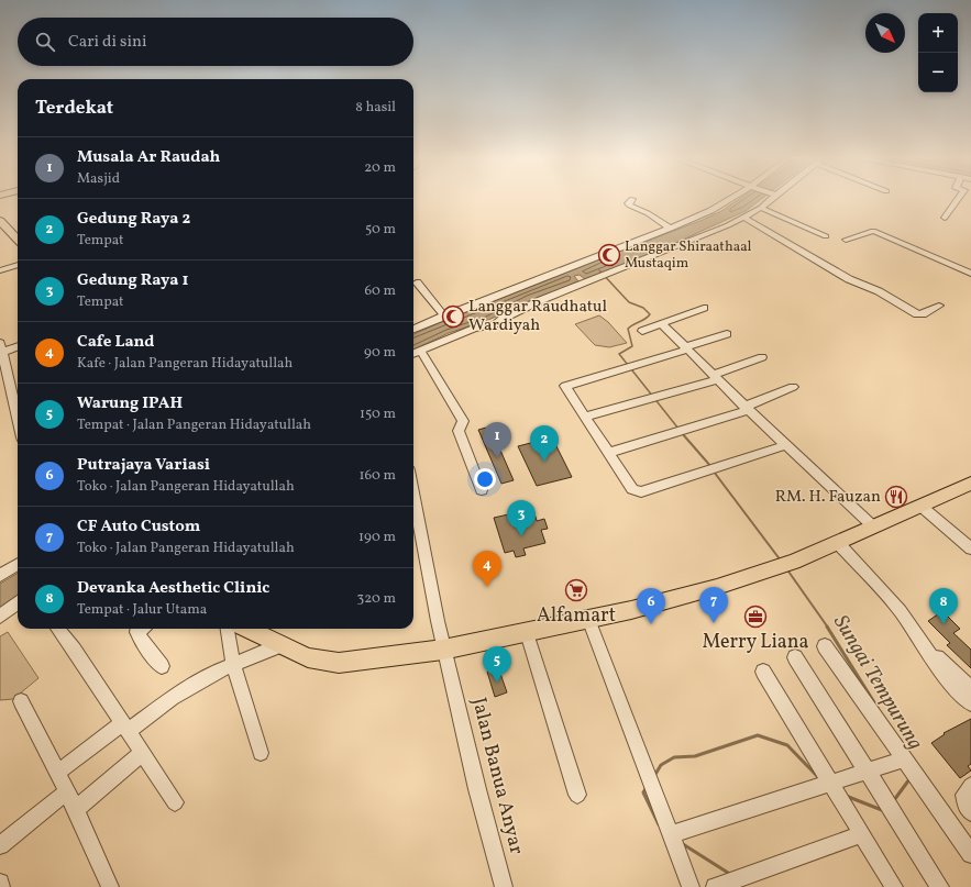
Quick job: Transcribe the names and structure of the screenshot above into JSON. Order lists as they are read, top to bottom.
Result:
{
  "streets": {
    "street": ["Jalan Banua Anyar"]
  },
  "water": ["Sungai Tempurung"],
  "places": {
    "mosque": ["Langgar Shiraathaal Mustaqim", "Langgar Raudhatul Wardiyah"],
    "restaurant": ["RM. H. Fauzan"],
    "supermarket": ["Alfamart"],
    "office": ["Merry Liana"]
  },
  "north": "bottom right",
  "page": {
    "map_buttons": ["+", "−"],
    "search": "Cari di sini",
    "heading": ["Terdekat", "8 hasil"],
    "list": [
      {
        "mark": "1",
        "name": "Musala Ar Raudah",
        "note": "Masjid",
        "value": "20 m"
      },
      {
        "mark": "2",
        "name": "Gedung Raya 2",
        "note": "Tempat",
        "value": "50 m"
      },
      {
        "mark": "3",
        "name": "Gedung Raya 1",
        "note": "Tempat",
        "value": "60 m"
      },
      {
        "mark": "4",
        "name": "Cafe Land",
        "note": "Kafe · Jalan Pangeran Hidayatullah",
        "value": "90 m"
      },
      {
        "mark": "5",
        "name": "Warung IPAH",
        "note": "Tempat · Jalan Pangeran Hidayatullah",
        "value": "150 m"
      },
      {
        "mark": "6",
        "name": "Putrajaya Variasi",
        "note": "Toko · Jalan Pangeran Hidayatullah",
        "value": "160 m"
      },
      {
        "mark": "7",
        "name": "CF Auto Custom",
        "note": "Toko · Jalan Pangeran Hidayatullah",
        "value": "190 m"
      },
      {
        "mark": "8",
        "name": "Devanka Aesthetic Clinic",
        "note": "Tempat · Jalur Utama",
        "value": "320 m"
      }
    ],
    "pins": [
      "1",
      "2",
      "3",
      "4",
      "7",
      "6",
      "8",
      "5"
    ]
  }
}
